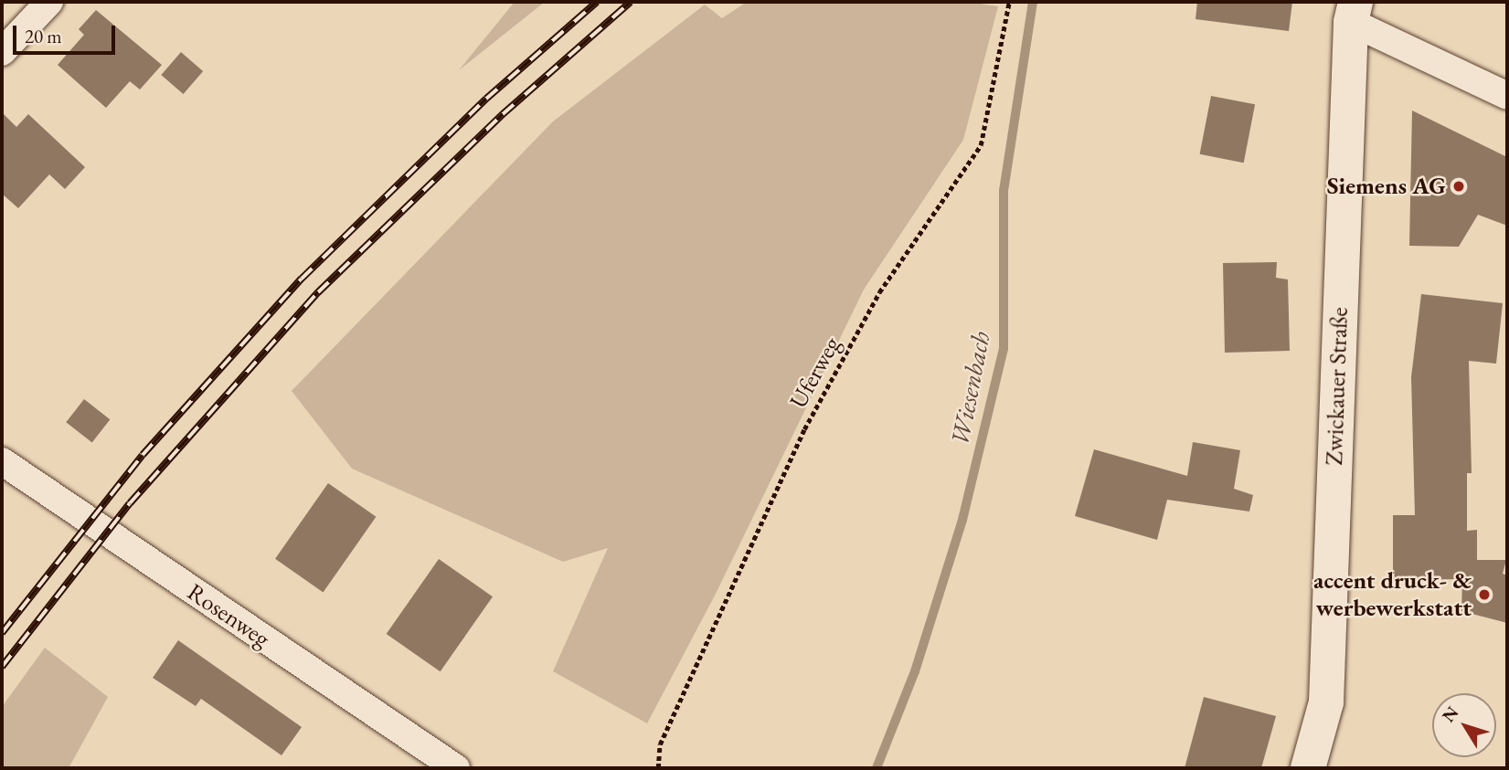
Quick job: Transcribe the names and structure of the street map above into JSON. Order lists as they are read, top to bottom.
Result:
{
  "streets": {
    "main road": ["Zwickauer Straße"],
    "street": ["Rosenweg"],
    "path": ["Uferweg"]
  },
  "water": ["Wiesenbach"],
  "places": ["Siemens AG", "accent druck- & werbewerkstatt"],
  "scale_bar": "20 m",
  "north": "top left"
}
